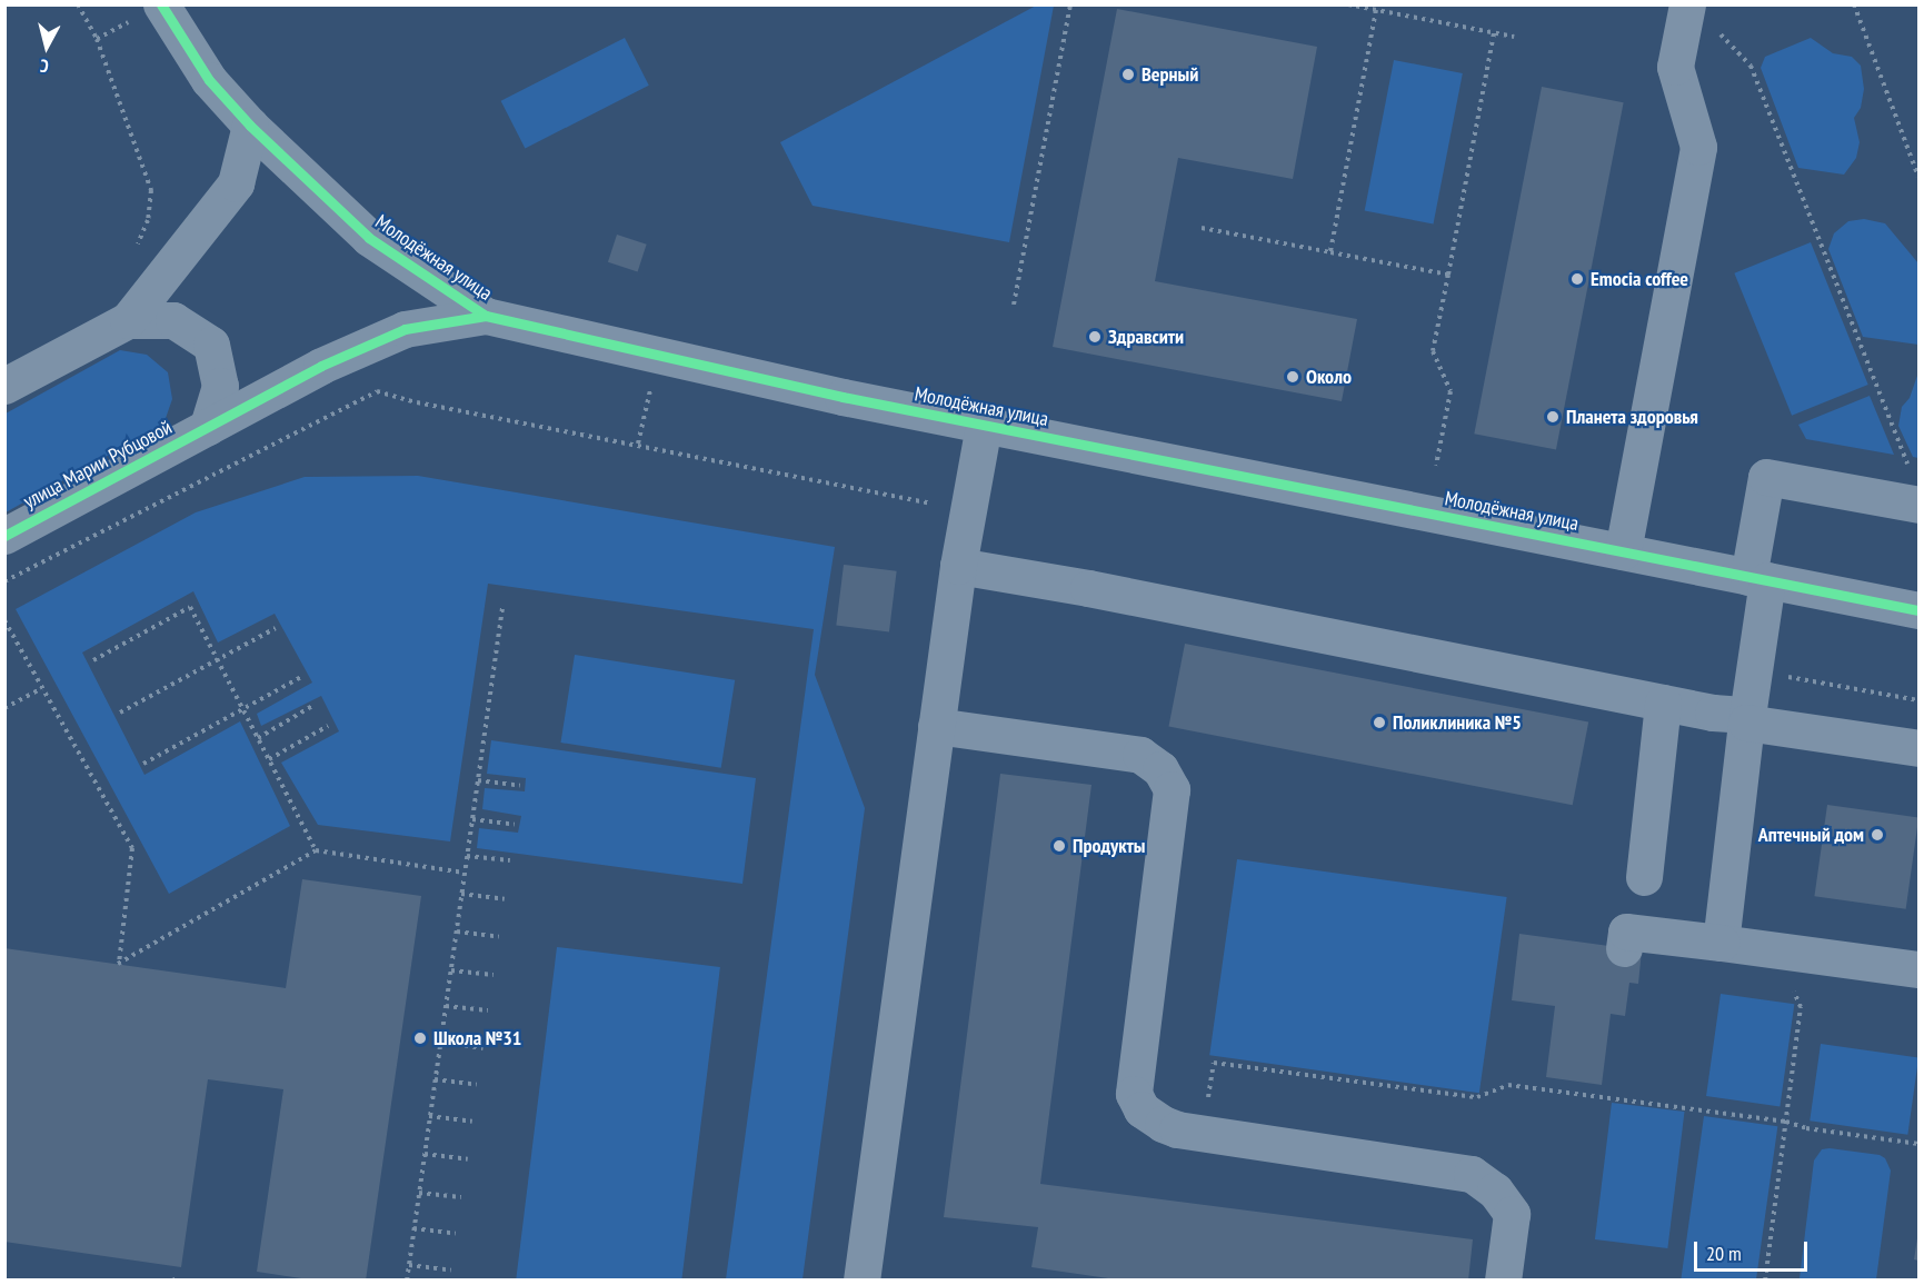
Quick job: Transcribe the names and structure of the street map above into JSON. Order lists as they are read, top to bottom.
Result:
{
  "streets": {
    "street": ["Молодёжная улица", "улица Марии Рубцовой"]
  },
  "crossings": [
    ["Молодёжная улица", "улица Марии Рубцовой"]
  ],
  "places": [
    "Верный",
    "Emocia coffee",
    "Здравсити",
    "Около",
    "Планета здоровья",
    "Поликлиника №5",
    "Аптечный дом",
    "Продукты",
    "Школа №31"
  ],
  "scale_bar": "20 m",
  "north": "bottom"
}
